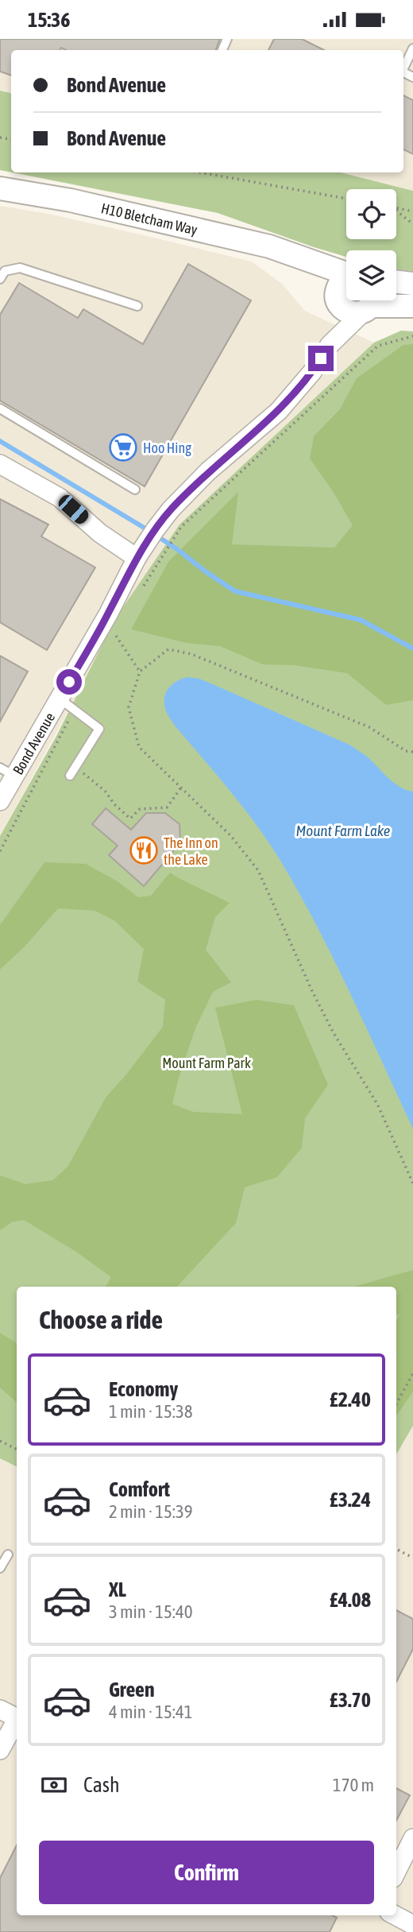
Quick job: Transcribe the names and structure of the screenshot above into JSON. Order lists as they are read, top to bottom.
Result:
{
  "streets": {
    "street": ["H10 Bletcham Way", "Bond Avenue"]
  },
  "crossings": [
    ["H10 Bletcham Way", "Bond Avenue"]
  ],
  "water": ["Mount Farm Lake"],
  "parks": ["Mount Farm Park"],
  "places": {
    "supermarket": ["Hoo Hing"],
    "restaurant": ["The Inn on the Lake"]
  },
  "page": {
    "status": "15:36",
    "banner": ["Bond Avenue", "Bond Avenue"],
    "heading": "Choose a ride",
    "list": [
      {
        "name": "Economy",
        "note": "1 min · 15:38",
        "value": "£2.40"
      },
      {
        "name": "Comfort",
        "note": "2 min · 15:39",
        "value": "£3.24"
      },
      {
        "name": "XL",
        "note": "3 min · 15:40",
        "value": "£4.08"
      },
      {
        "name": "Green",
        "note": "4 min · 15:41",
        "value": "£3.70"
      }
    ],
    "pay": ["Cash", "170 m"],
    "buttons": "Confirm"
  }
}
